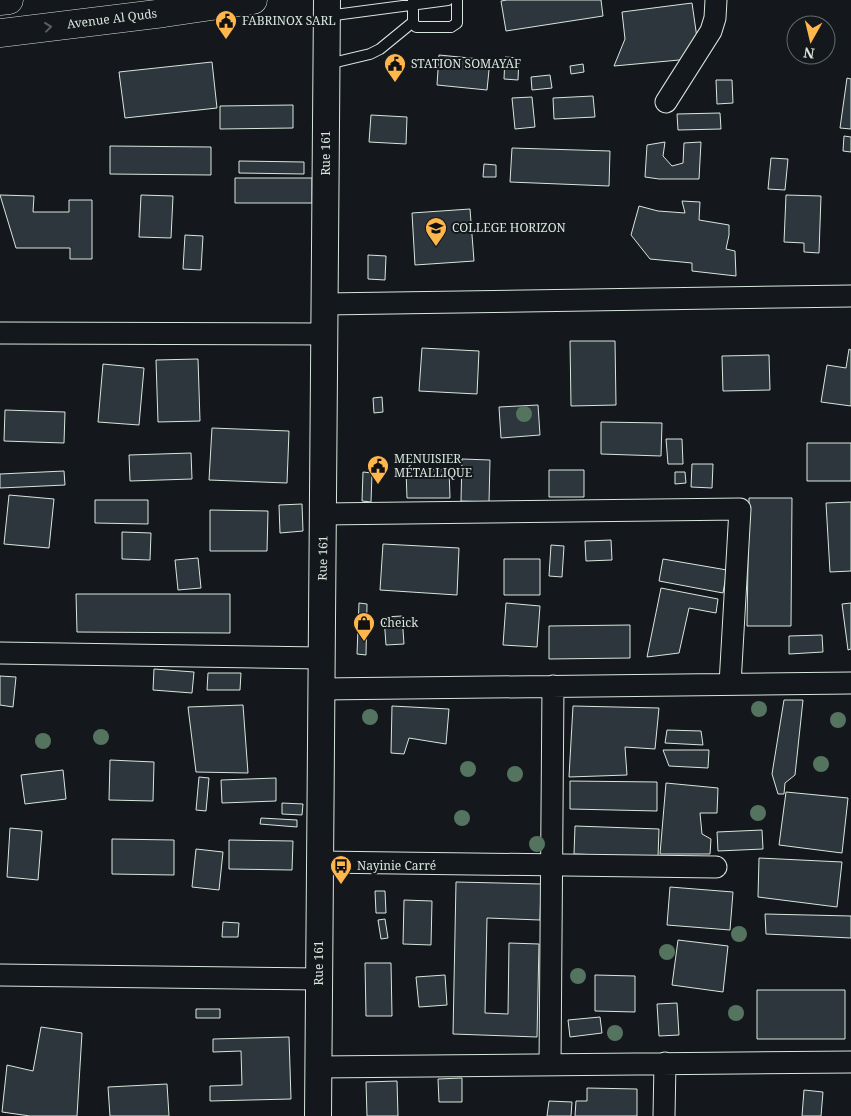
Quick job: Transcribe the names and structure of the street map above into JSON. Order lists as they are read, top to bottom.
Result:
{
  "streets": {
    "main road": ["Avenue Al Quds"],
    "street": ["Rue 161"]
  },
  "one_way": ["Avenue Al Quds"],
  "places": {
    "public building": ["FABRINOX SARL", "STATION SOMAYAF", "MENUISIER MÉTALLIQUE"],
    "school or university": ["COLLEGE HORIZON"],
    "shop": ["Cheick"],
    "bus stop": ["Nayinie Carré"]
  },
  "north": "bottom"
}
